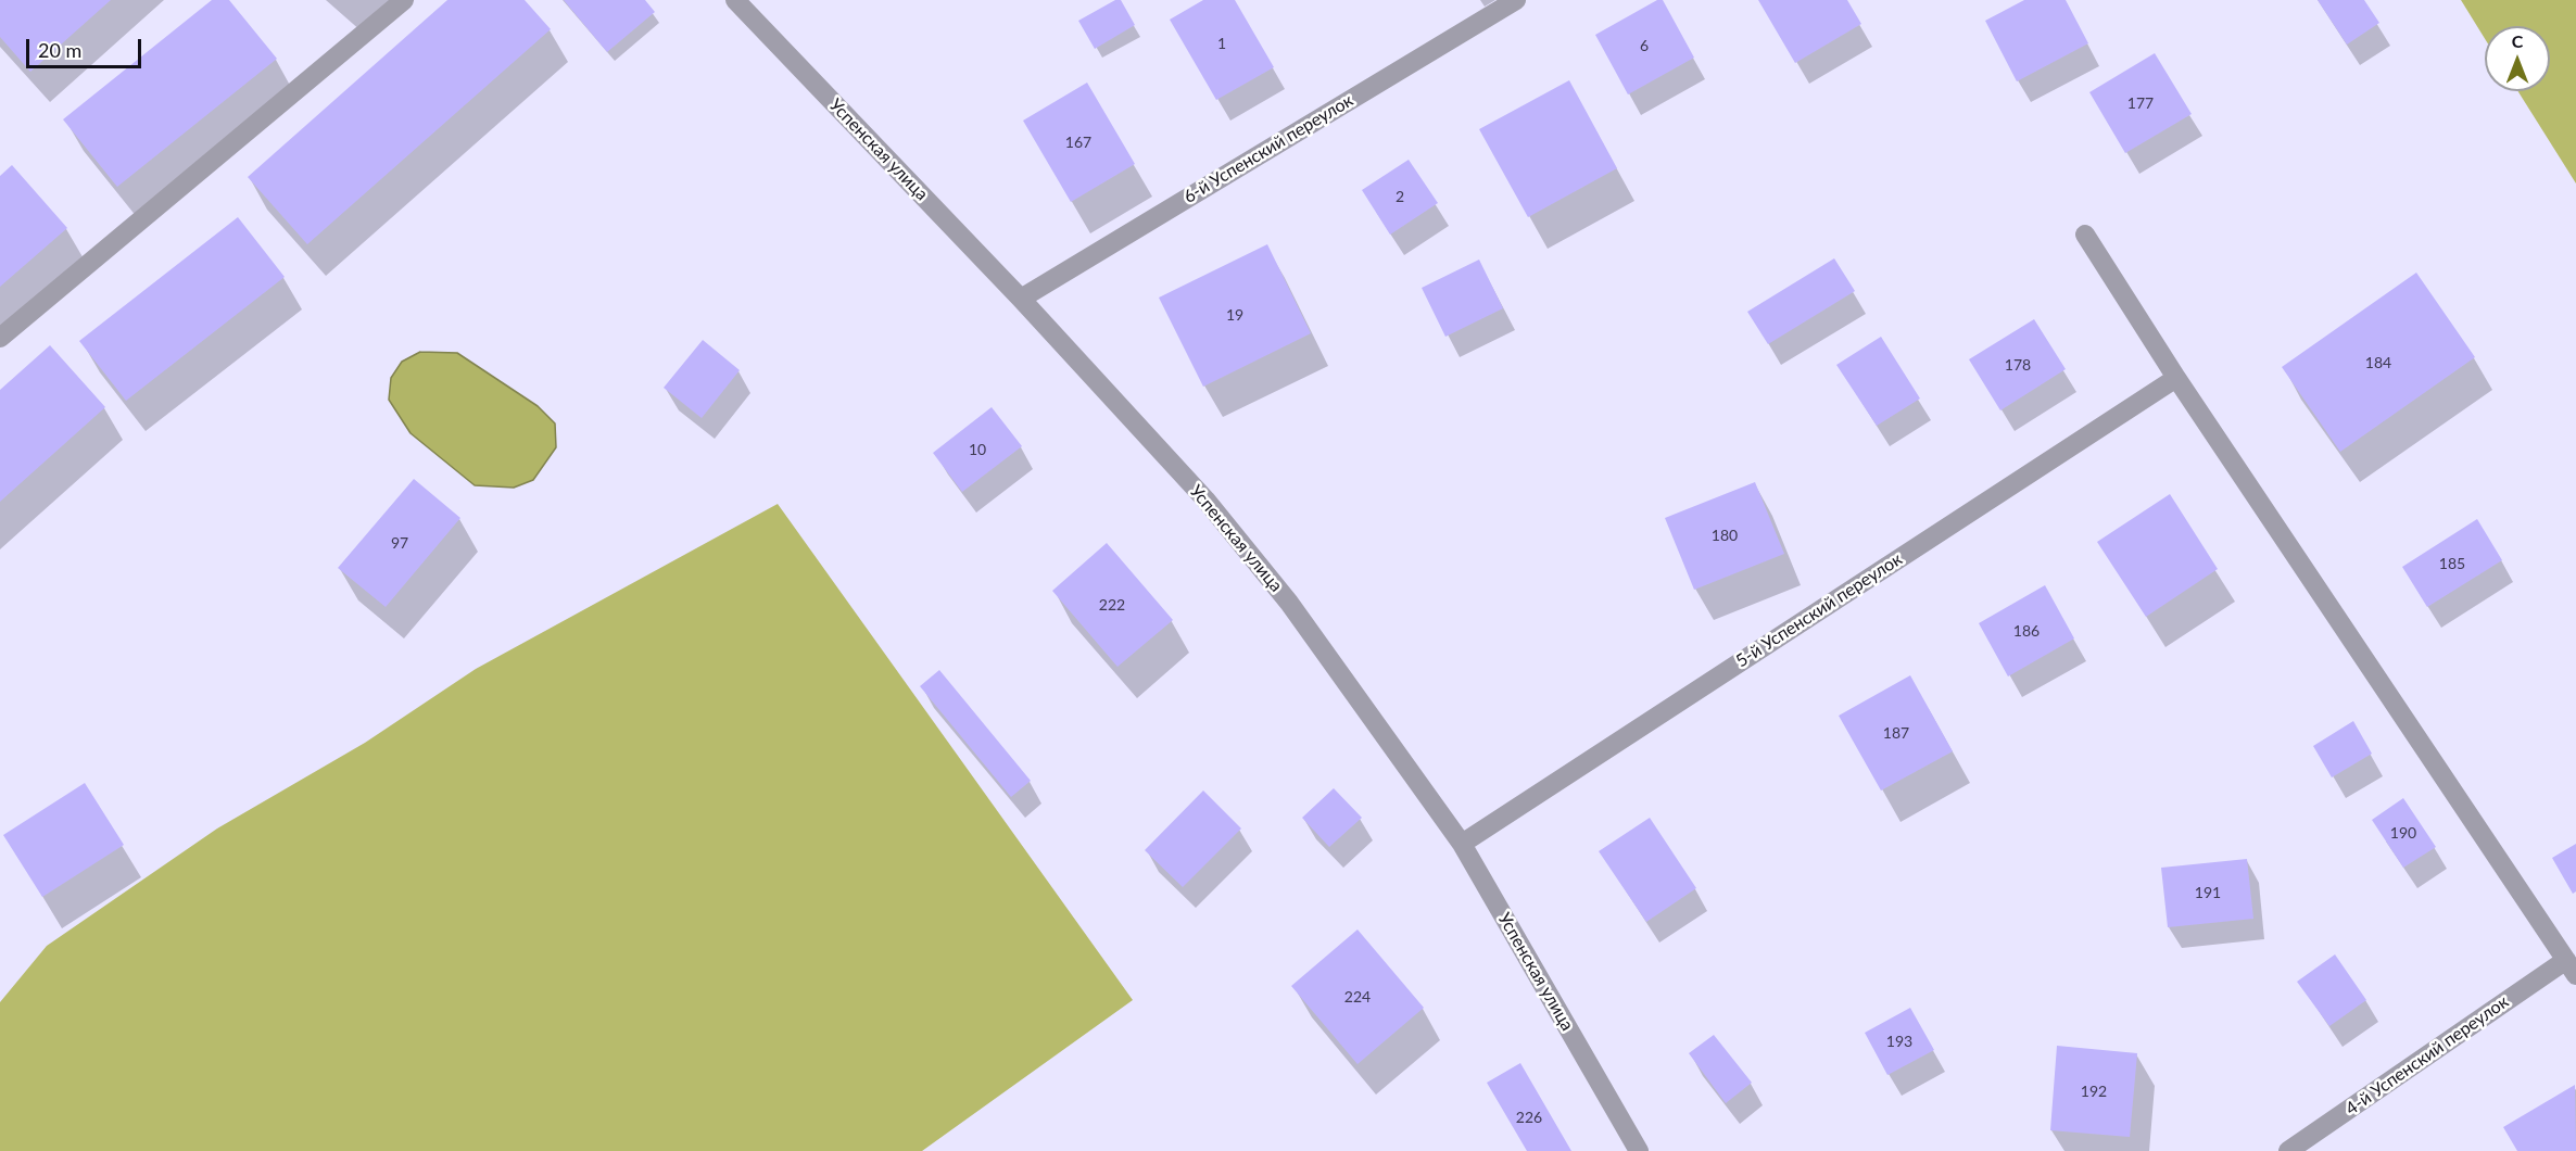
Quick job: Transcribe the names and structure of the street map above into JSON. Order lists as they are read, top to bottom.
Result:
{
  "streets": {
    "street": [
      "6-й Успенский переулок",
      "Успенская улица",
      "5-й Успенский переулок",
      "4-й Успенский переулок"
    ]
  },
  "crossings": [
    ["6-й Успенский переулок", "Успенская улица"],
    ["Успенская улица", "5-й Успенский переулок"]
  ],
  "house_numbers": [
    "1",
    "6",
    "177",
    "167",
    "2",
    "19",
    "184",
    "178",
    "10",
    "180",
    "97",
    "185",
    "222",
    "186",
    "187",
    "190",
    "191",
    "224",
    "193",
    "192",
    "226"
  ],
  "scale_bar": "20 m",
  "north": "top"
}
